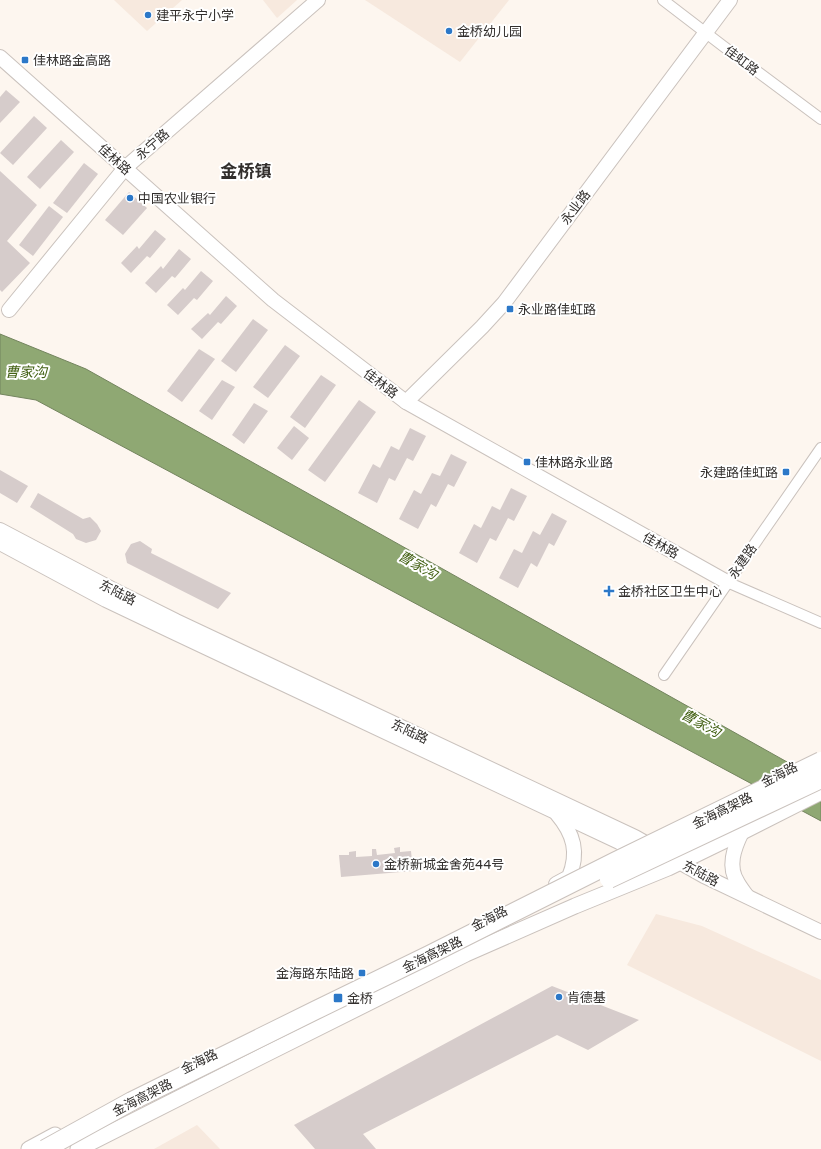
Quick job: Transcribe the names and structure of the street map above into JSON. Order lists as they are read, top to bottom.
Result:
{
  "streets": {
    "highway": ["金海高架路"],
    "main road": [
      "永宁路",
      "佳林路",
      "永业路",
      "东陆路",
      "金海路"
    ],
    "street": ["佳虹路", "永建路"]
  },
  "crossings": [
    ["佳虹路", "永业路"],
    ["永宁路", "佳林路"],
    ["佳林路", "永业路"],
    ["佳林路", "永建路"],
    ["东陆路", "金海路"],
    ["金海路", "金海高架路"]
  ],
  "districts": ["金桥镇"],
  "water": ["曹家沟"],
  "places": {
    "other": [
      "建平永宁小学",
      "金桥幼儿园",
      "中国农业银行",
      "金桥新城金舍苑44号",
      "肯德基"
    ],
    "transit": [
      "佳林路金高路",
      "永业路佳虹路",
      "佳林路永业路",
      "永建路佳虹路",
      "金海路东陆路",
      "金桥"
    ],
    "health": ["金桥社区卫生中心"]
  }
}
